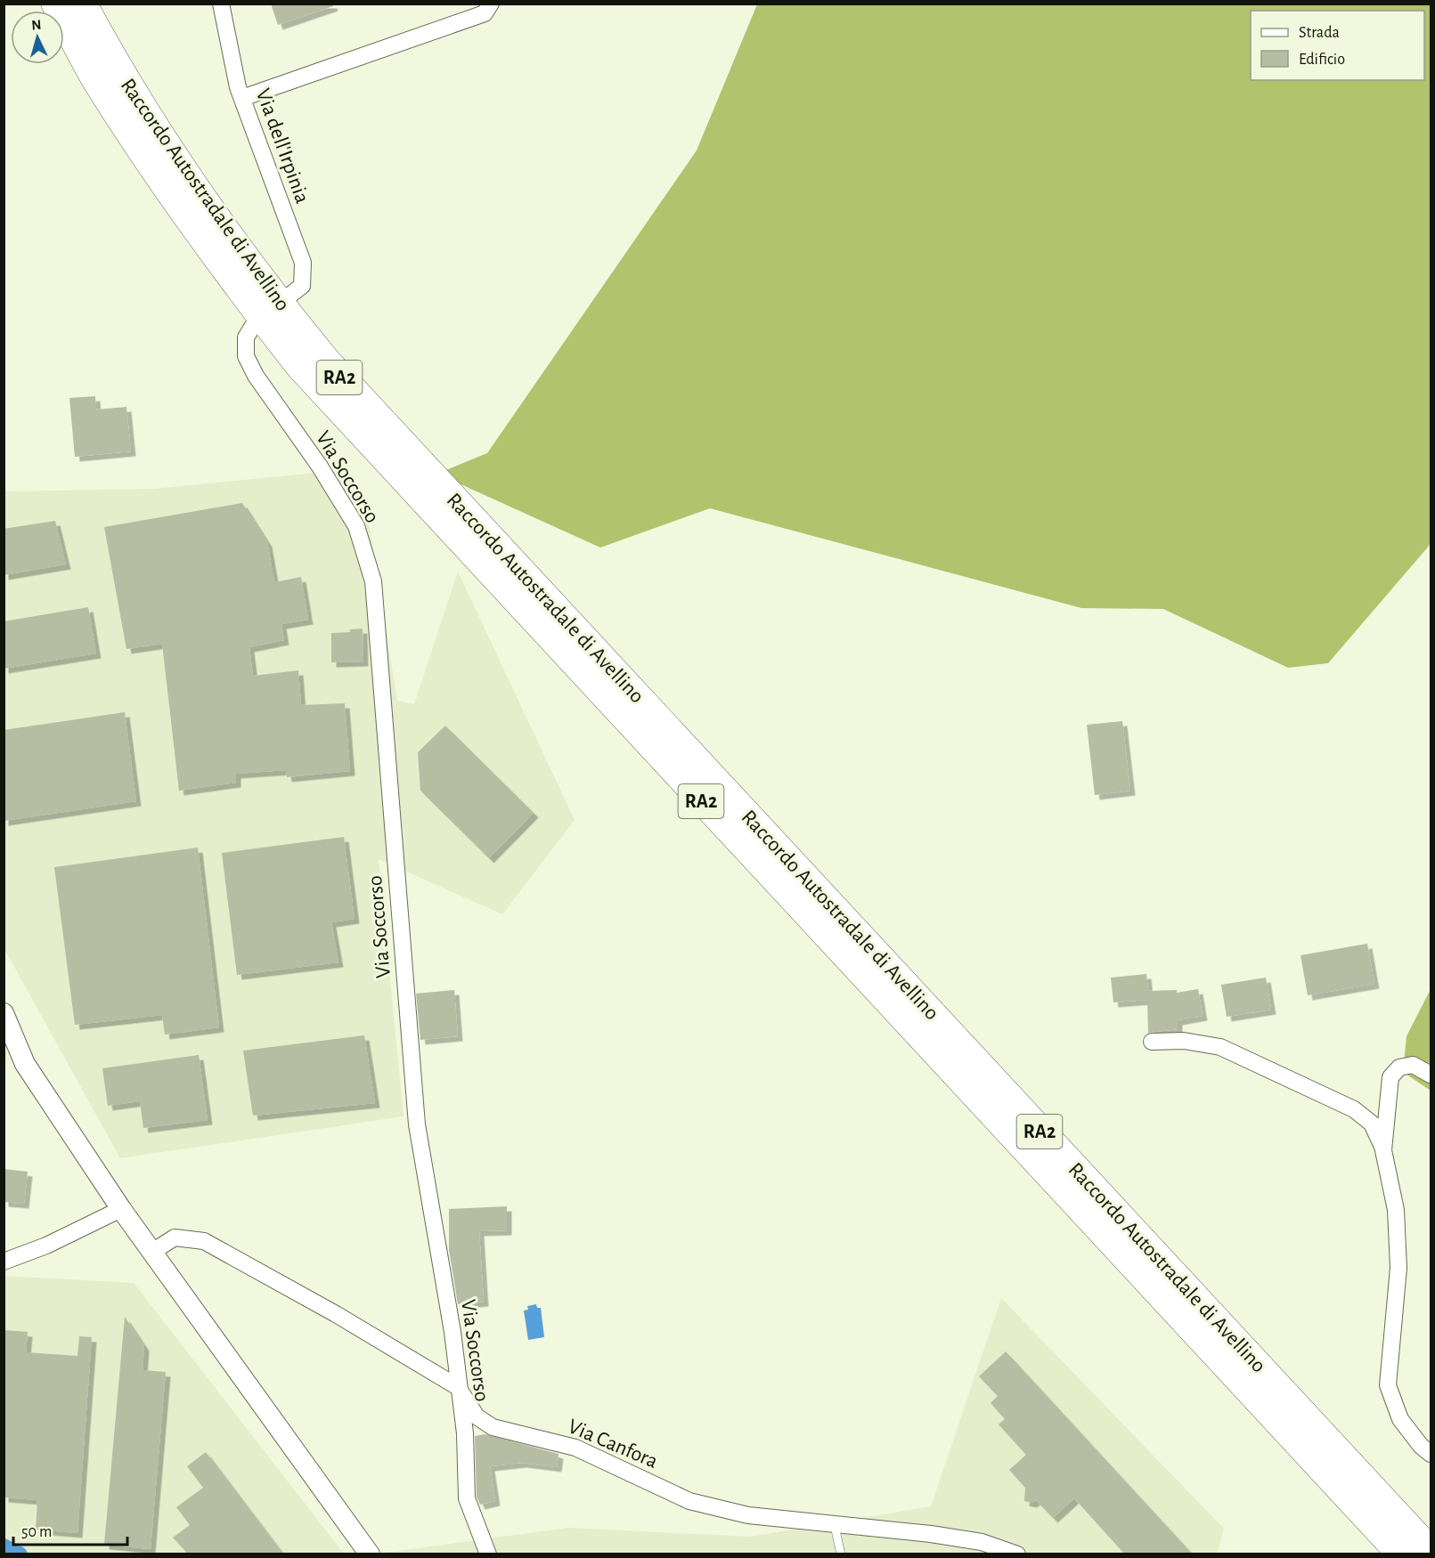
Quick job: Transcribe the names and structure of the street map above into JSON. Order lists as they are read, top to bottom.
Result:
{
  "streets": {
    "highway": ["Raccordo Autostradale di Avellino", "RA2"],
    "street": ["Via dell'Irpinia", "Via Soccorso", "Via Canfora"]
  },
  "crossings": [
    ["Via Soccorso", "Via Canfora"]
  ],
  "legend": ["Strada", "Edificio"],
  "scale_bar": "50 m",
  "north": "top"
}
